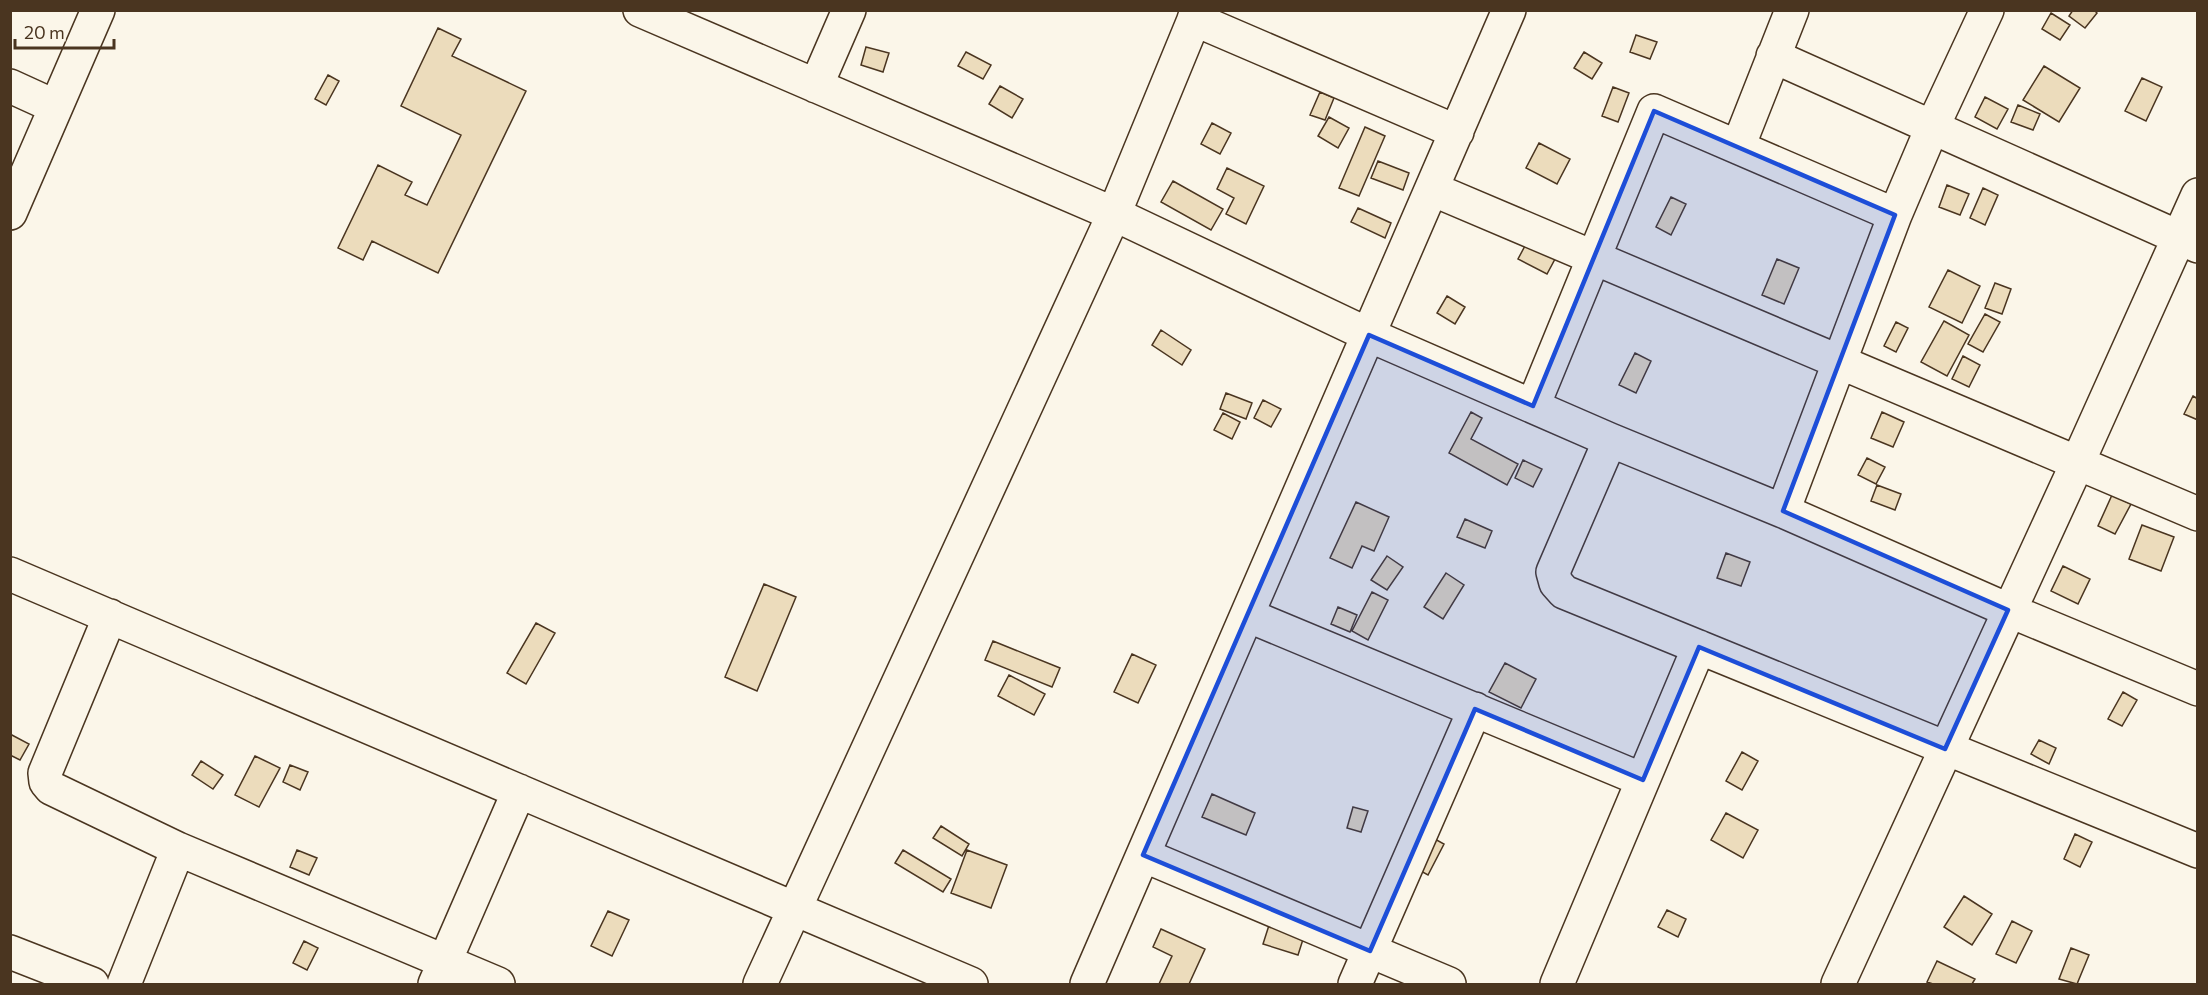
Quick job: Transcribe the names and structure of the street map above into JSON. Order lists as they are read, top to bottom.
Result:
{
  "scale_bar": "20 m"
}
